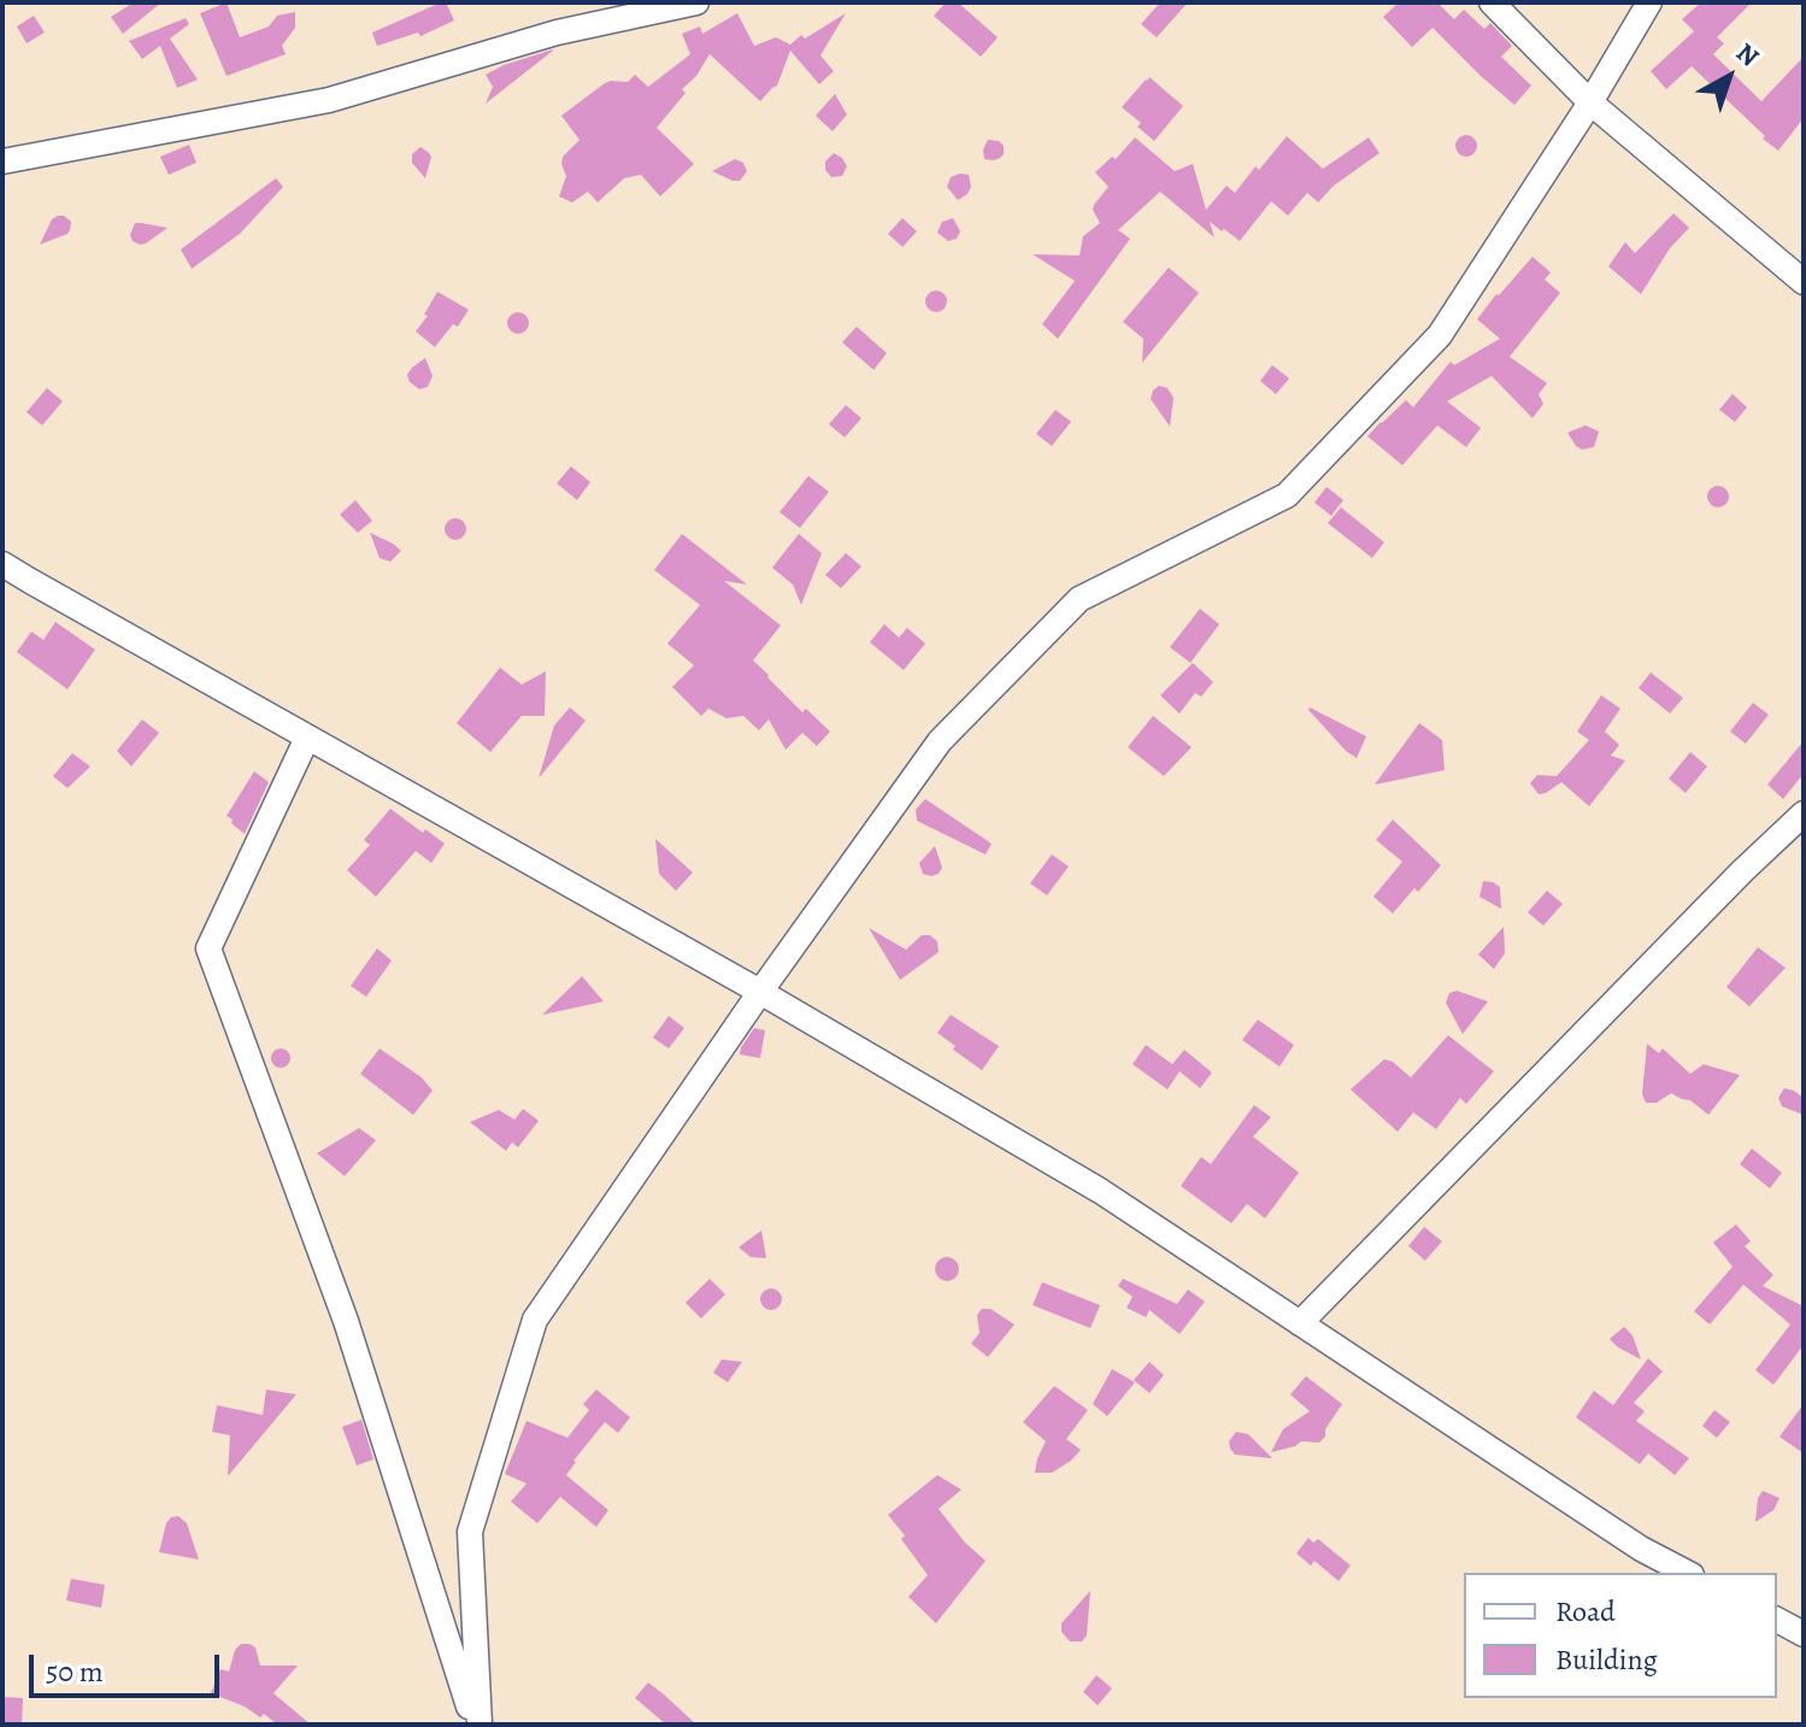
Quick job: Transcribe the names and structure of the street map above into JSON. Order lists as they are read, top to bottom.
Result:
{
  "legend": ["Road", "Building"],
  "scale_bar": "50 m",
  "north": "top right"
}
